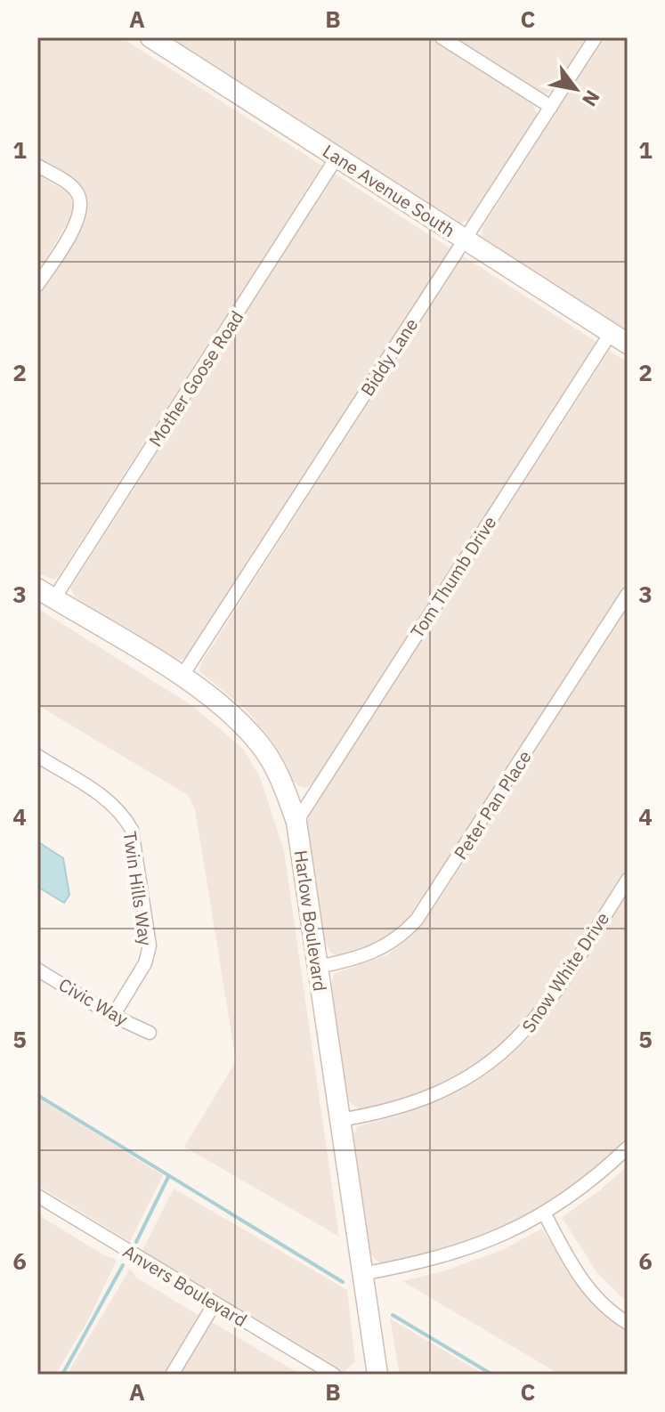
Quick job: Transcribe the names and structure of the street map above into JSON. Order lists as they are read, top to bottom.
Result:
{
  "streets": {
    "street": [
      "Lane Avenue South",
      "Biddy Lane",
      "Mother Goose Road",
      "Tom Thumb Drive",
      "Peter Pan Place",
      "Twin Hills Way",
      "Harlow Boulevard",
      "Snow White Drive",
      "Civic Way",
      "Anvers Boulevard"
    ]
  },
  "crossings": [
    ["Lane Avenue South", "Biddy Lane"],
    ["Lane Avenue South", "Mother Goose Road"],
    ["Lane Avenue South", "Tom Thumb Drive"],
    ["Biddy Lane", "Harlow Boulevard"],
    ["Mother Goose Road", "Harlow Boulevard"],
    ["Tom Thumb Drive", "Harlow Boulevard"],
    ["Peter Pan Place", "Harlow Boulevard"],
    ["Twin Hills Way", "Civic Way"],
    ["Harlow Boulevard", "Snow White Drive"]
  ],
  "north": "bottom right",
  "grid": {
    "columns": ["A", "B", "C"],
    "rows": [
      "1",
      "2",
      "3",
      "4",
      "5",
      "6"
    ]
  }
}
